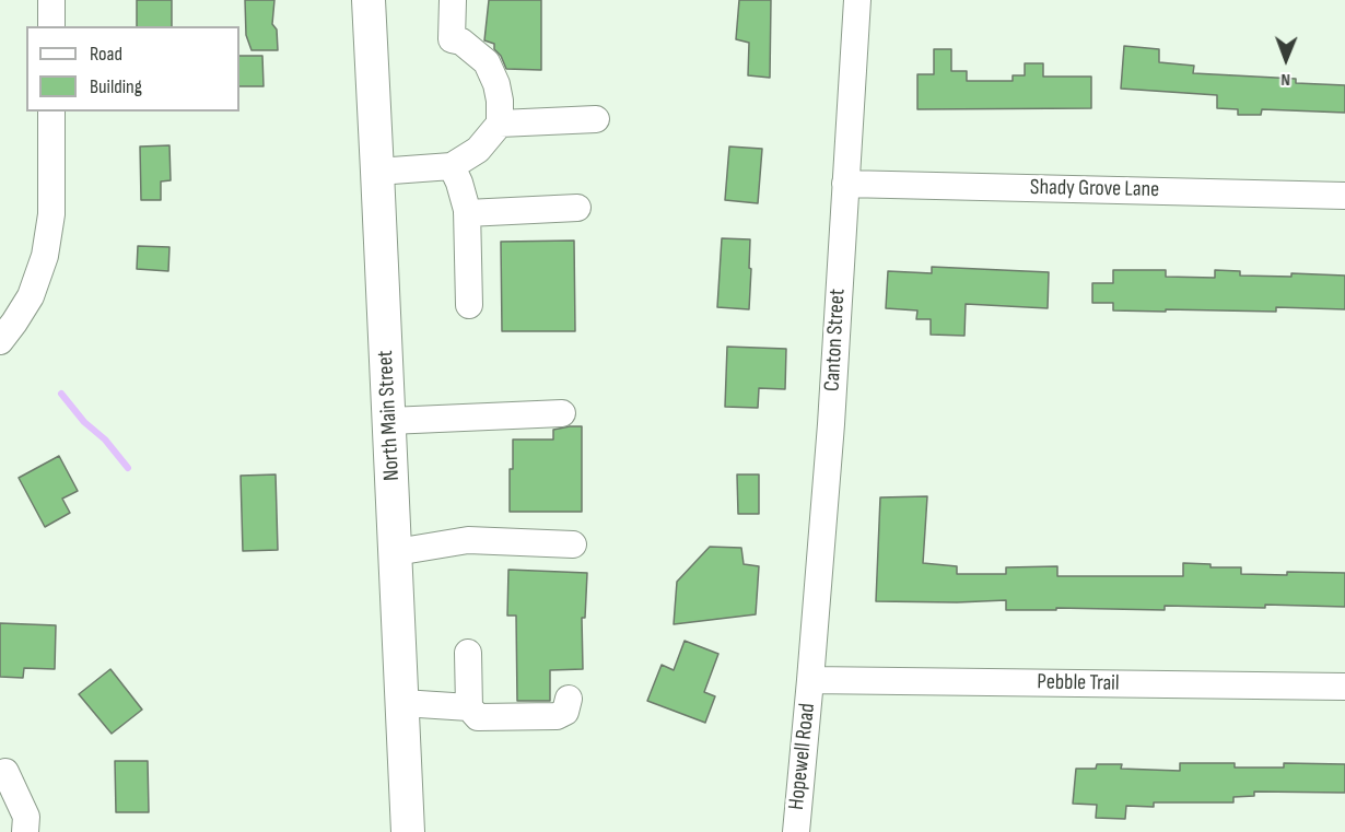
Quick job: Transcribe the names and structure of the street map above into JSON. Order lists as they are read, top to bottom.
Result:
{
  "streets": {
    "main road": ["North Main Street"],
    "street": [
      "Shady Grove Lane",
      "Canton Street",
      "Pebble Trail",
      "Hopewell Road"
    ]
  },
  "crossings": [
    ["Shady Grove Lane", "Canton Street"],
    ["Canton Street", "Pebble Trail"],
    ["Canton Street", "Hopewell Road"],
    ["Pebble Trail", "Hopewell Road"]
  ],
  "legend": ["Road", "Building"],
  "north": "bottom"
}
